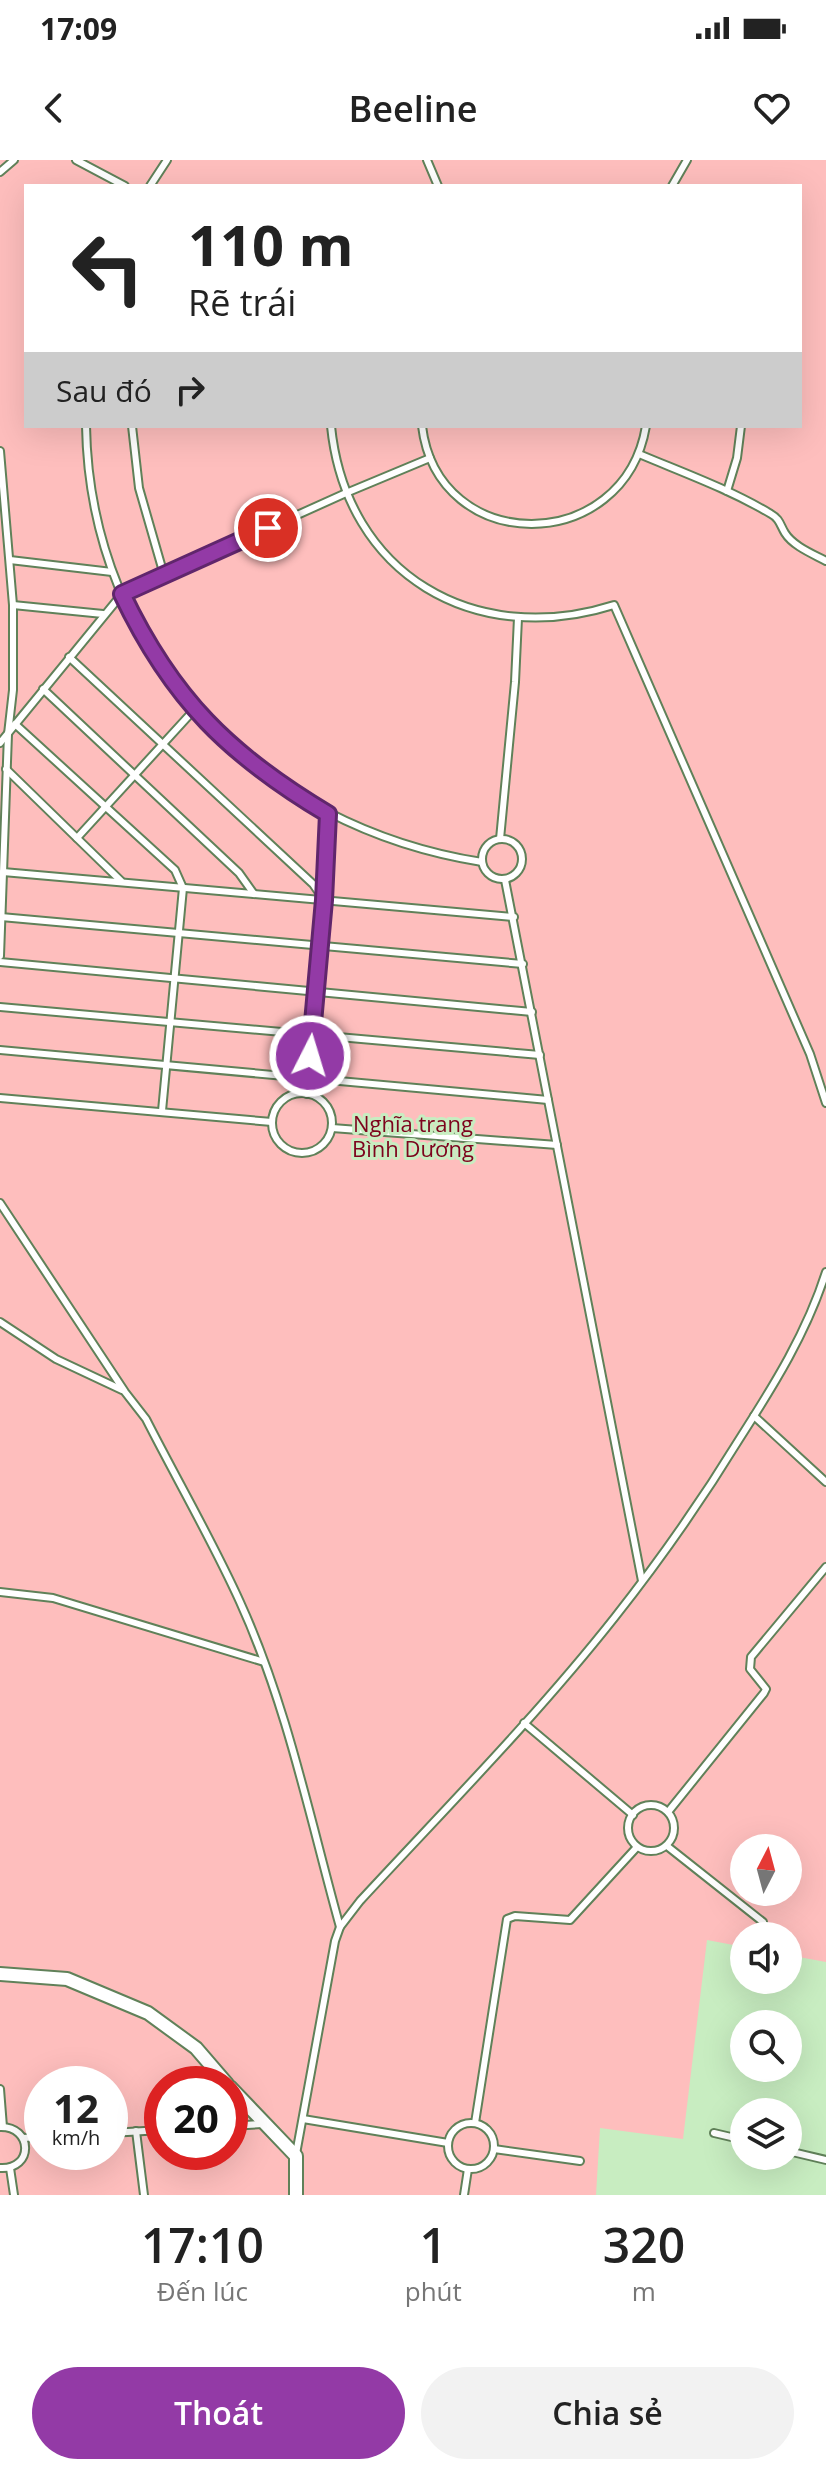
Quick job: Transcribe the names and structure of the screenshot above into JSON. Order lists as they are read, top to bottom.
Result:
{
  "parks": ["Nghĩa trang Bình Dương"],
  "north": "top",
  "page": {
    "status": "17:09",
    "header": "Beeline",
    "turn": ["110 m", "Rẽ trái"],
    "then": "Sau đó",
    "speed": "12 km/h",
    "limit": "20",
    "eta": [
      "17:10",
      "Đến lúc",
      "1",
      "phút",
      "320",
      "m"
    ],
    "buttons": ["Thoát", "Chia sẻ"]
  }
}
